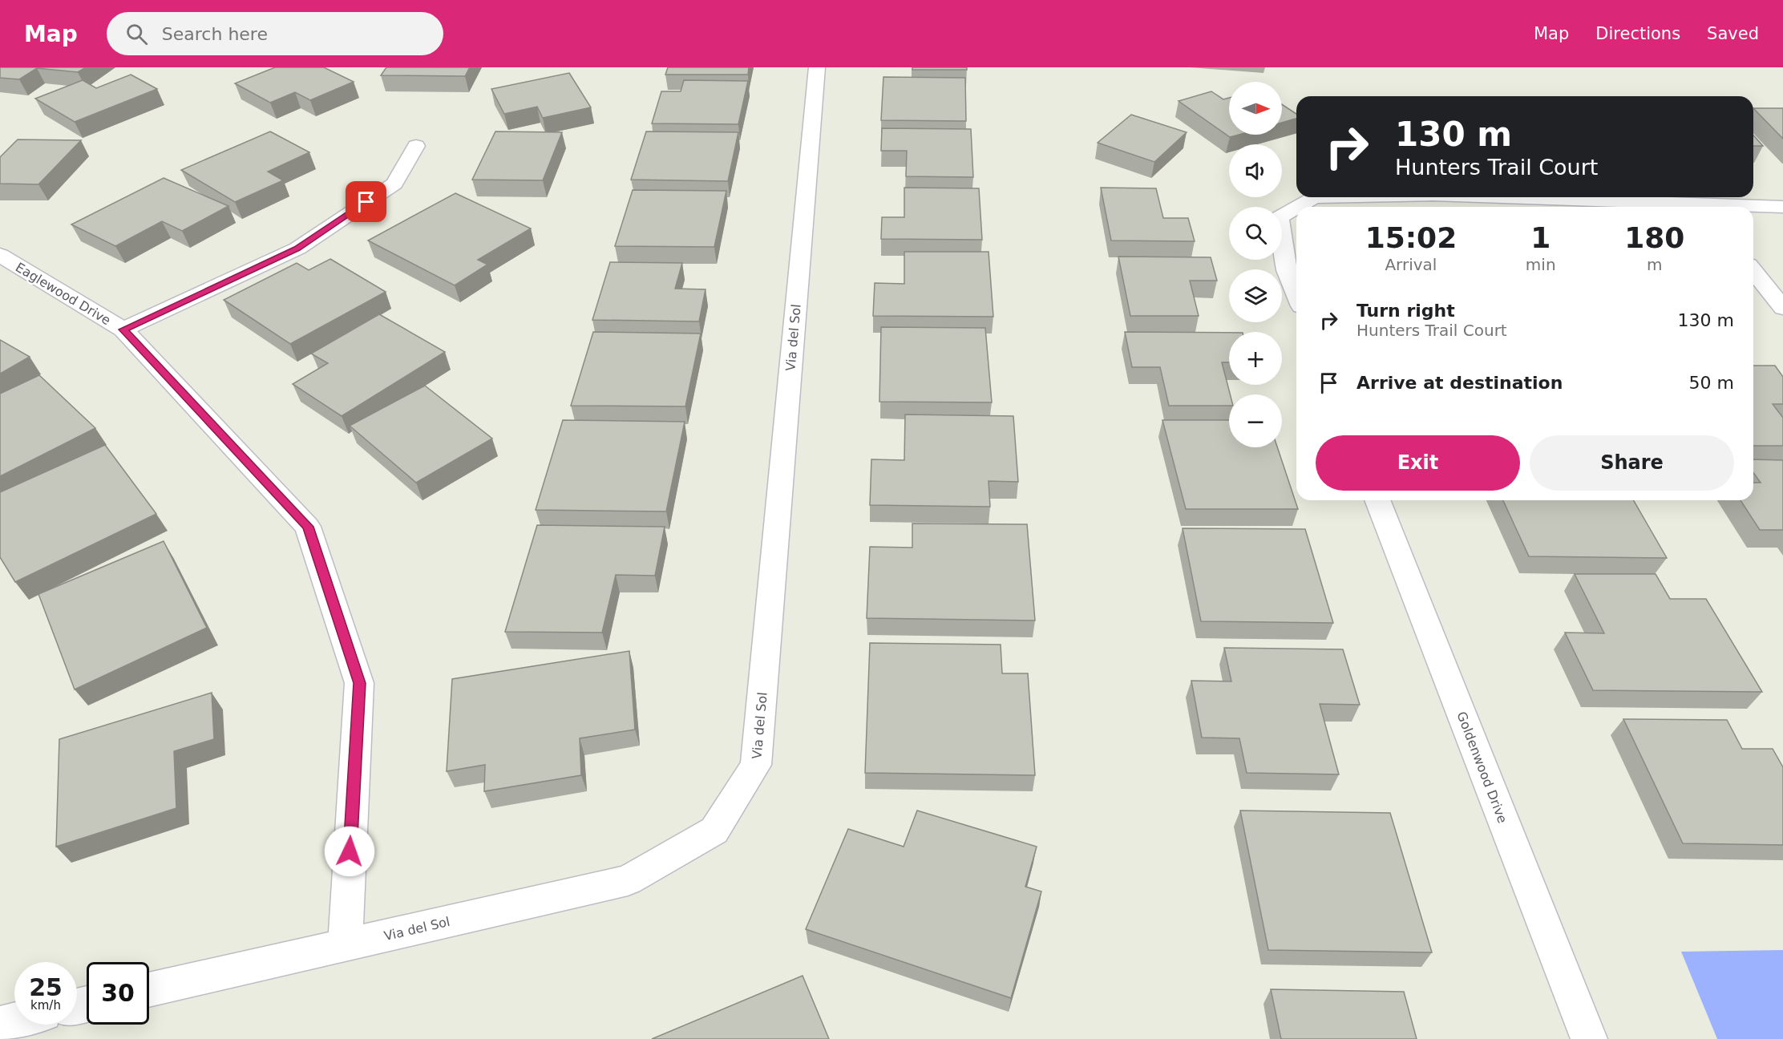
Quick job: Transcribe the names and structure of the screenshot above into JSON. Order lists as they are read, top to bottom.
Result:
{
  "streets": {
    "street": ["Eaglewood Drive", "Via del Sol", "Goldenwood Drive"]
  },
  "crossings": [
    ["Eaglewood Drive", "Via del Sol"]
  ],
  "north": "right",
  "page": {
    "header": "Map",
    "search": "Search here",
    "nav": ["Map", "Directions", "Saved"],
    "map_buttons": ["+", "−"],
    "turn": ["130 m", "Hunters Trail Court"],
    "eta": [
      "15:02",
      "Arrival",
      "1",
      "min",
      "180",
      "m"
    ],
    "list": [
      {
        "name": "Turn right",
        "note": "Hunters Trail Court",
        "value": "130 m"
      },
      {
        "name": "Arrive at destination",
        "value": "50 m"
      }
    ],
    "buttons": ["Exit", "Share"],
    "speed": "25 km/h",
    "limit": "30"
  }
}
